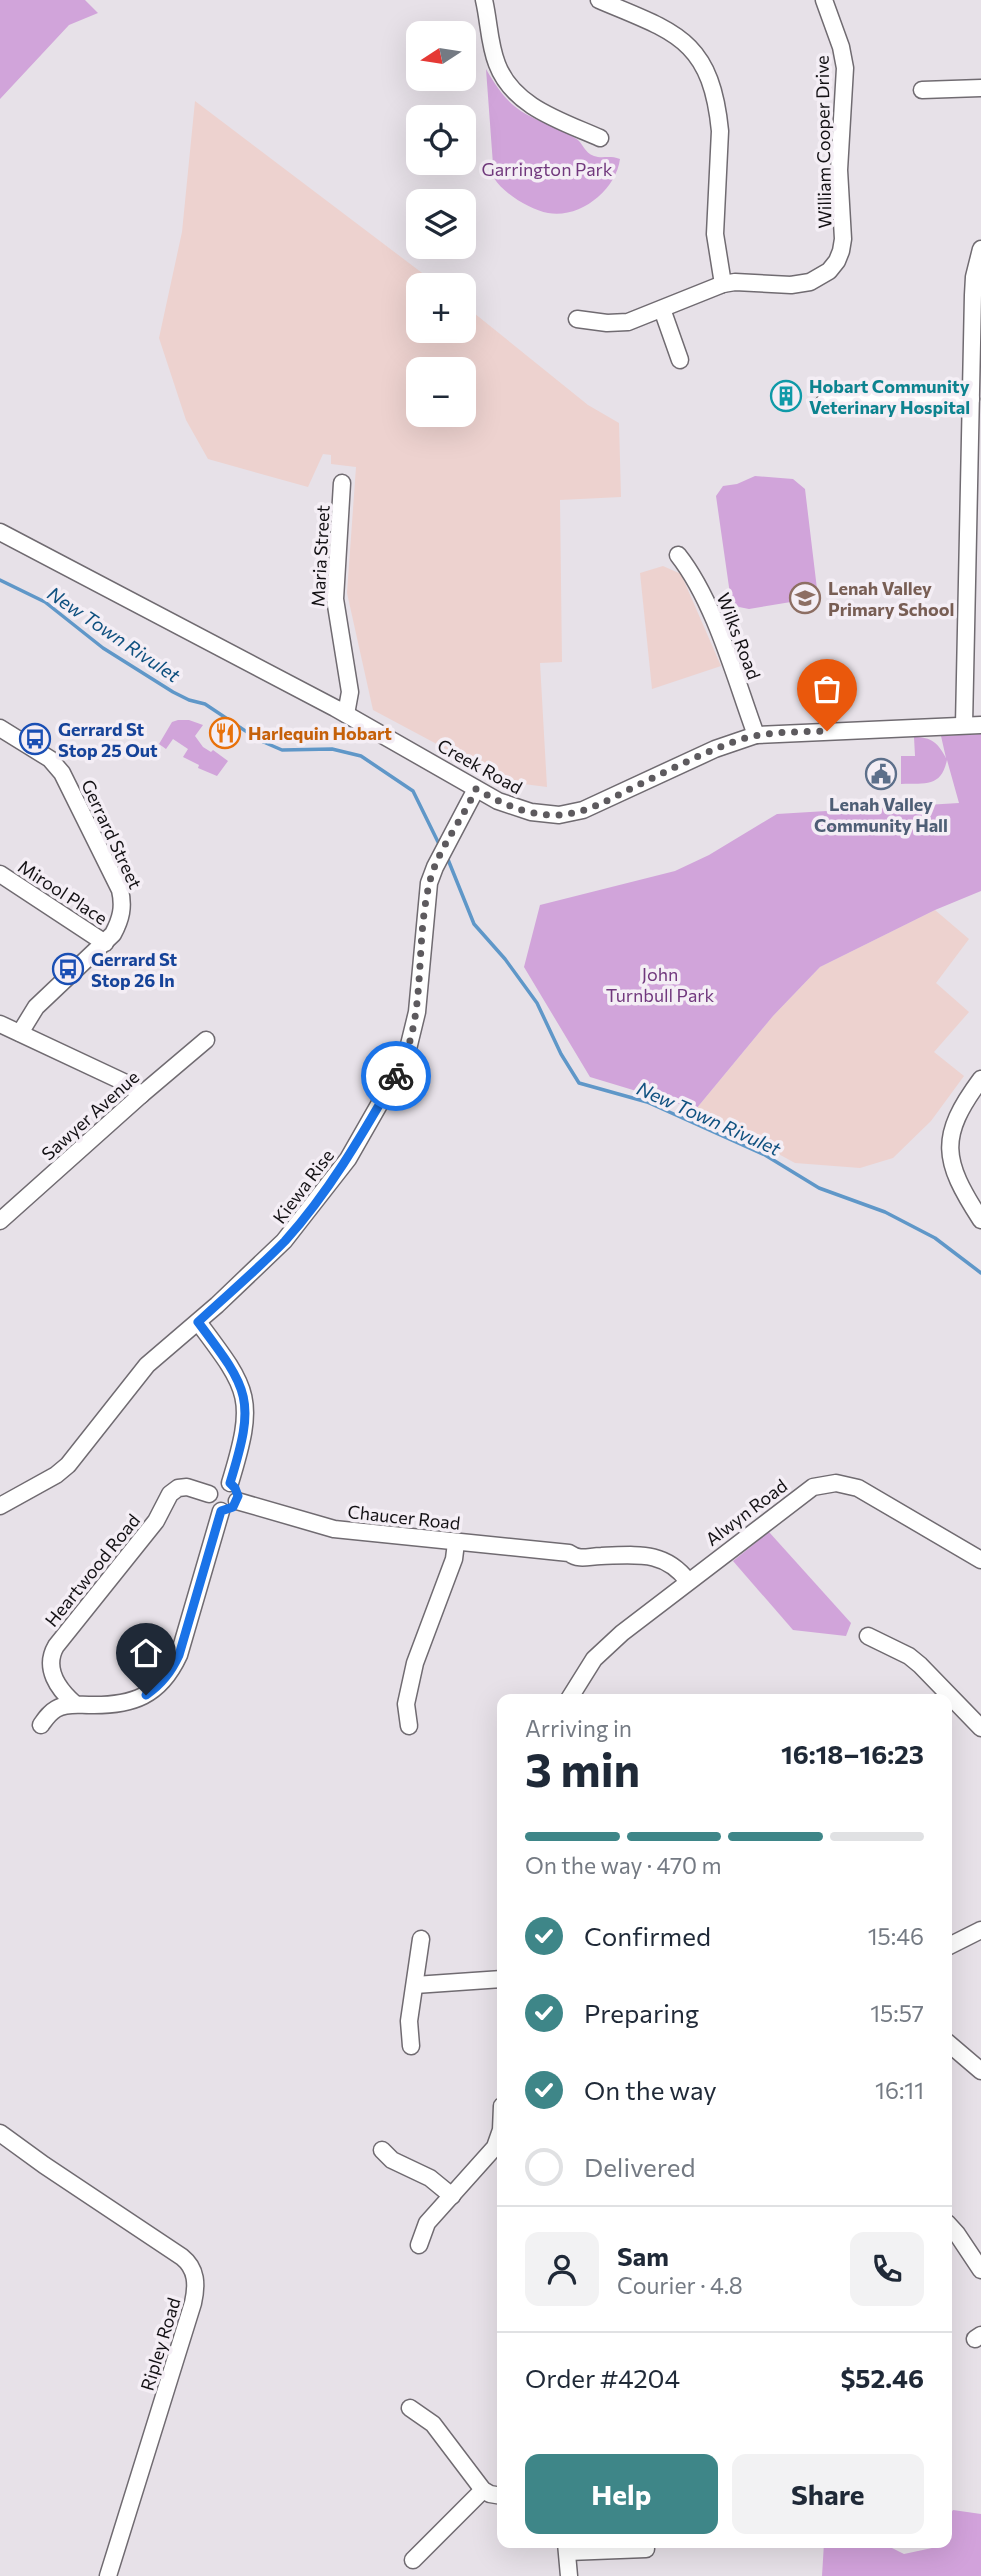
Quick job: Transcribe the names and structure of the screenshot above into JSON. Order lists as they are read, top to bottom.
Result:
{
  "streets": {
    "street": [
      "William Cooper Drive",
      "Maria Street",
      "Wilks Road",
      "Creek Road",
      "Gerrard Street",
      "Mirool Place",
      "Sawyer Avenue",
      "Kiewa Rise",
      "Alwyn Road",
      "Chaucer Road",
      "Heartwood Road",
      "Ripley Road"
    ]
  },
  "crossings": [
    ["Maria Street", "Creek Road"],
    ["Wilks Road", "Creek Road"],
    ["Creek Road", "Kiewa Rise"],
    ["Gerrard Street", "Mirool Place"],
    ["Alwyn Road", "Chaucer Road"],
    ["Chaucer Road", "Heartwood Road"]
  ],
  "water": ["New Town Rivulet"],
  "parks": ["Garrington Park", "John Turnbull Park"],
  "places": {
    "building": ["Hobart Community Veterinary Hospital"],
    "school or university": ["Lenah Valley Primary School"],
    "restaurant": ["Harlequin Hobart"],
    "bus stop": ["Gerrard St Stop 25 Out", "Gerrard St Stop 26 In"],
    "public building": ["Lenah Valley Community Hall"]
  },
  "north": "left",
  "page": {
    "map_buttons": ["+", "−"],
    "heading": ["3 min", "Arriving in", "16:18–16:23"],
    "panel": [
      "Sam",
      "Courier · 4.8",
      "Order #4204",
      "$52.46"
    ],
    "bar": "On the way · 470 m",
    "list": [
      ["Confirmed", "15:46"],
      ["Preparing", "15:57"],
      ["On the way", "16:11"],
      "Delivered"
    ],
    "buttons": ["Help", "Share"]
  }
}
